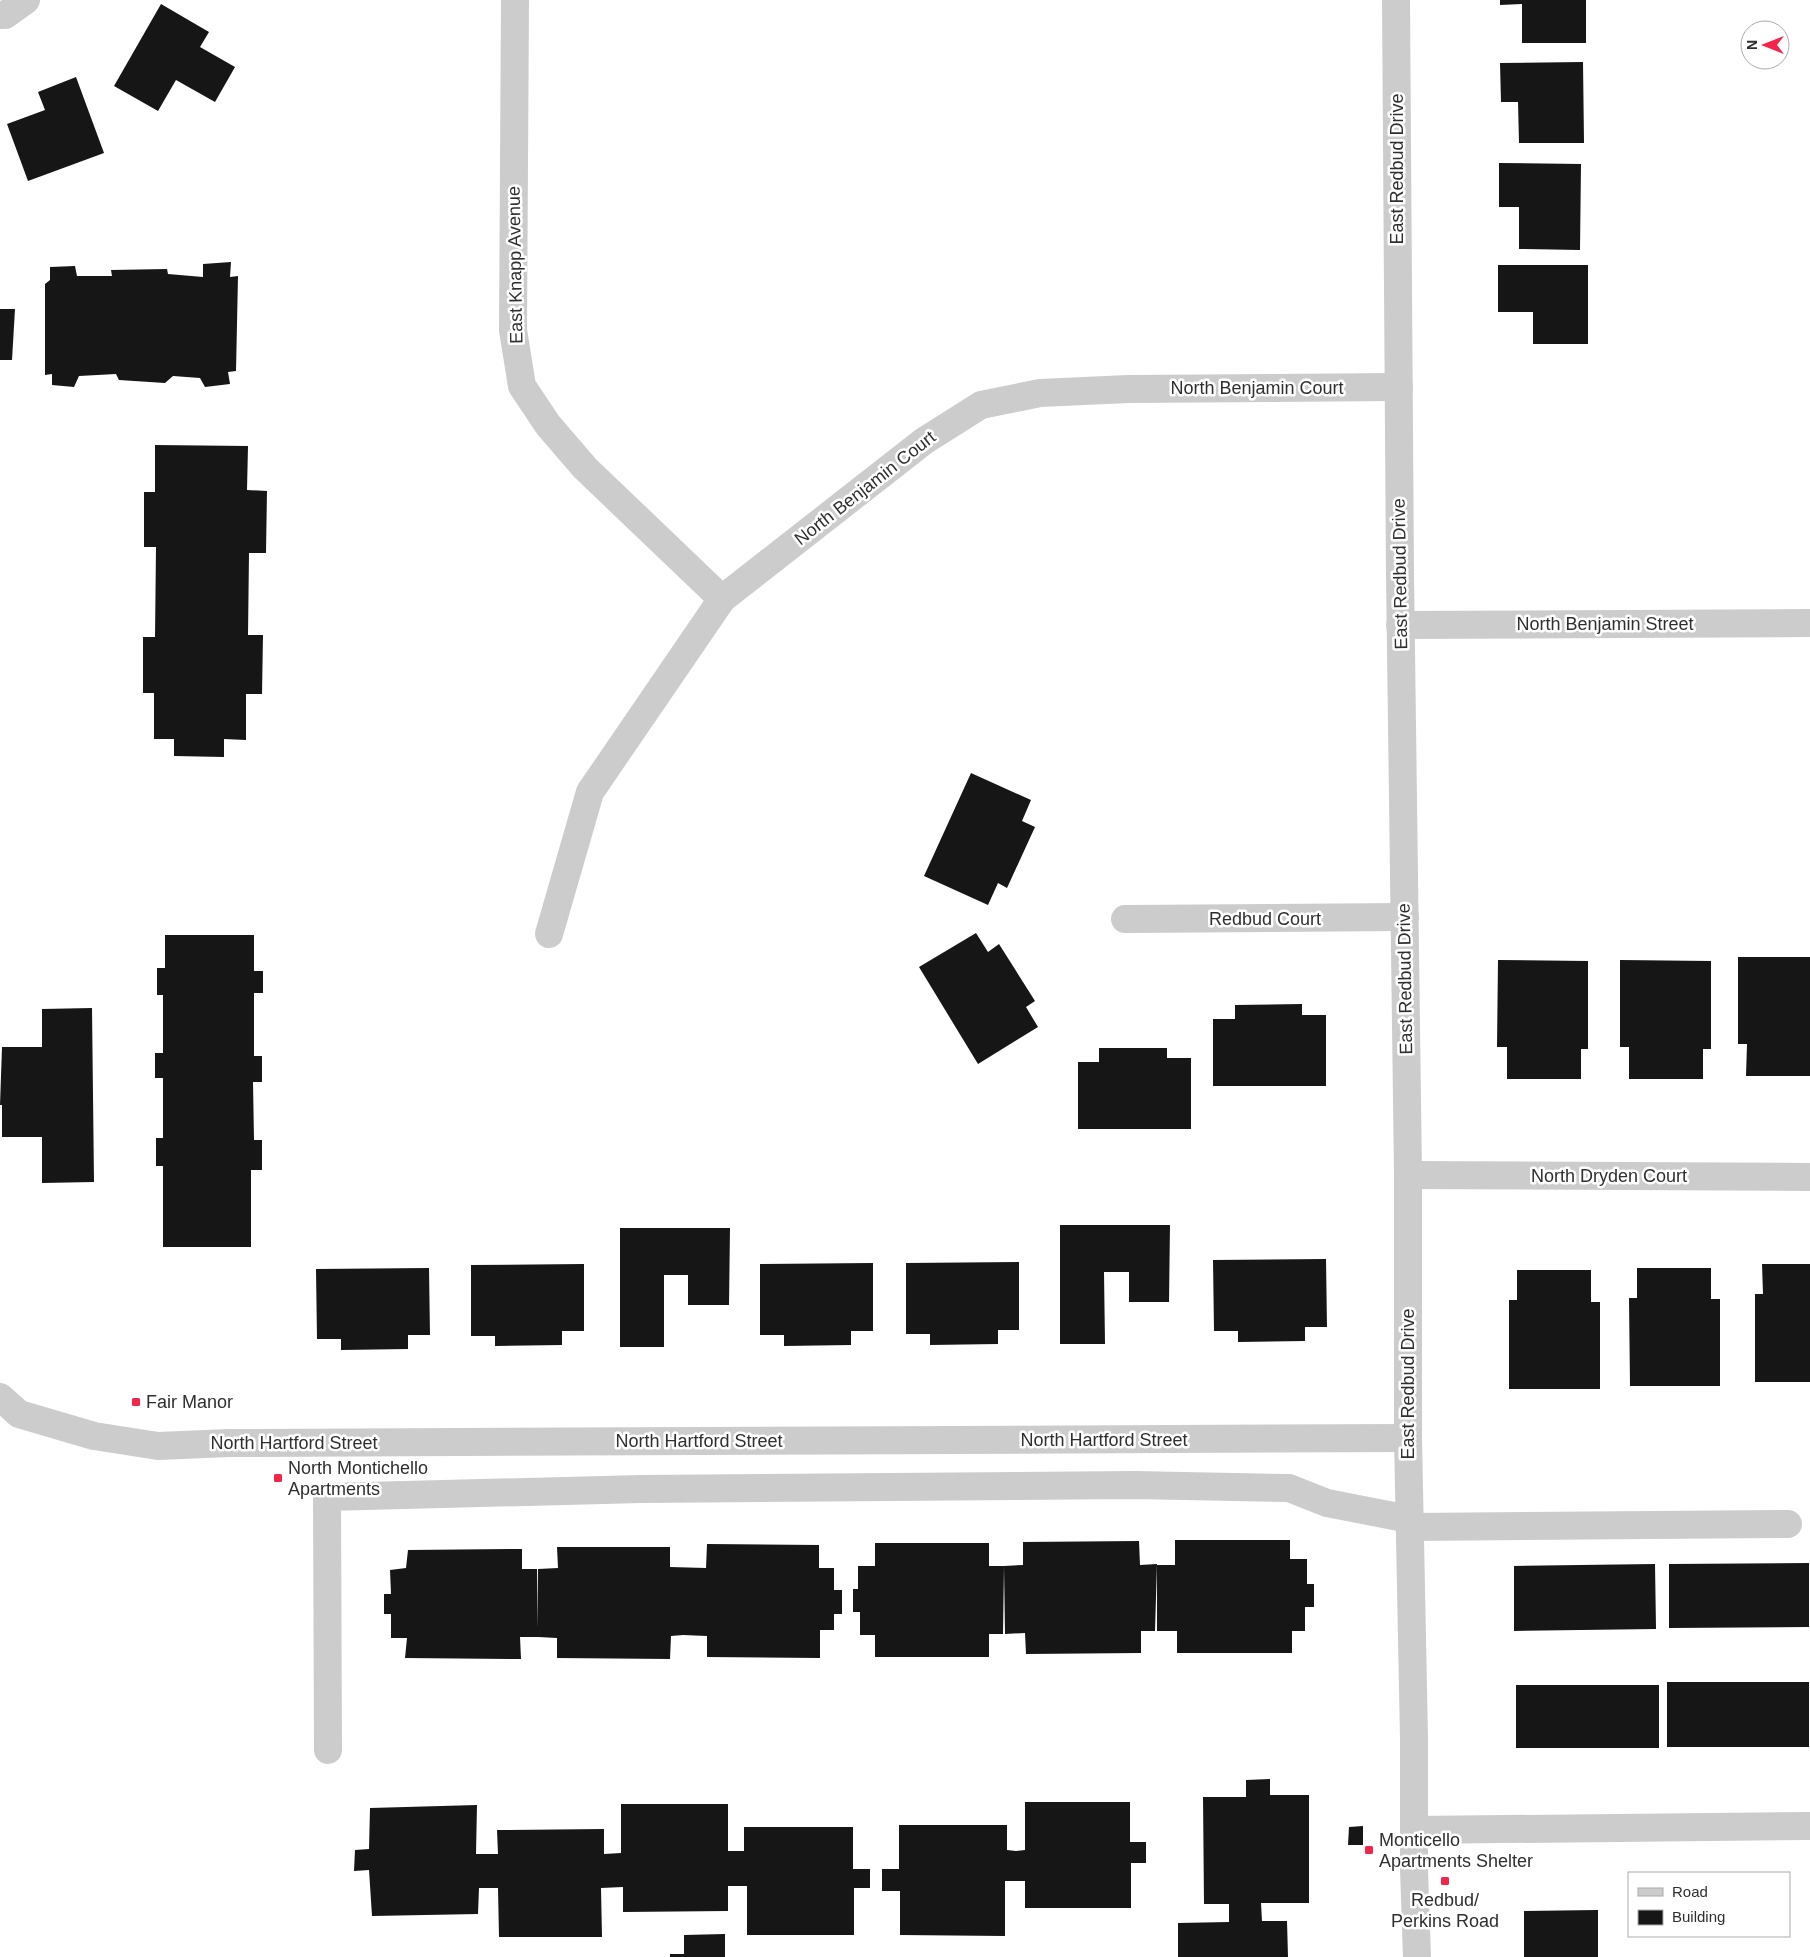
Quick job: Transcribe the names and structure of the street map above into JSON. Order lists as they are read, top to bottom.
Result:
{
  "streets": {
    "street": [
      "East Redbud Drive",
      "East Knapp Avenue",
      "North Benjamin Court",
      "North Benjamin Street",
      "Redbud Court",
      "North Dryden Court",
      "North Hartford Street"
    ]
  },
  "crossings": [
    ["East Redbud Drive", "North Benjamin Court"],
    ["East Redbud Drive", "North Benjamin Street"],
    ["East Redbud Drive", "Redbud Court"],
    ["East Redbud Drive", "North Dryden Court"],
    ["East Redbud Drive", "North Hartford Street"],
    ["East Knapp Avenue", "North Benjamin Court"]
  ],
  "places": {
    "transit": [
      "Fair Manor",
      "North Montichello Apartments",
      "Monticello Apartments Shelter",
      "Redbud/ Perkins Road"
    ]
  },
  "legend": ["Road", "Building"],
  "north": "left"
}
